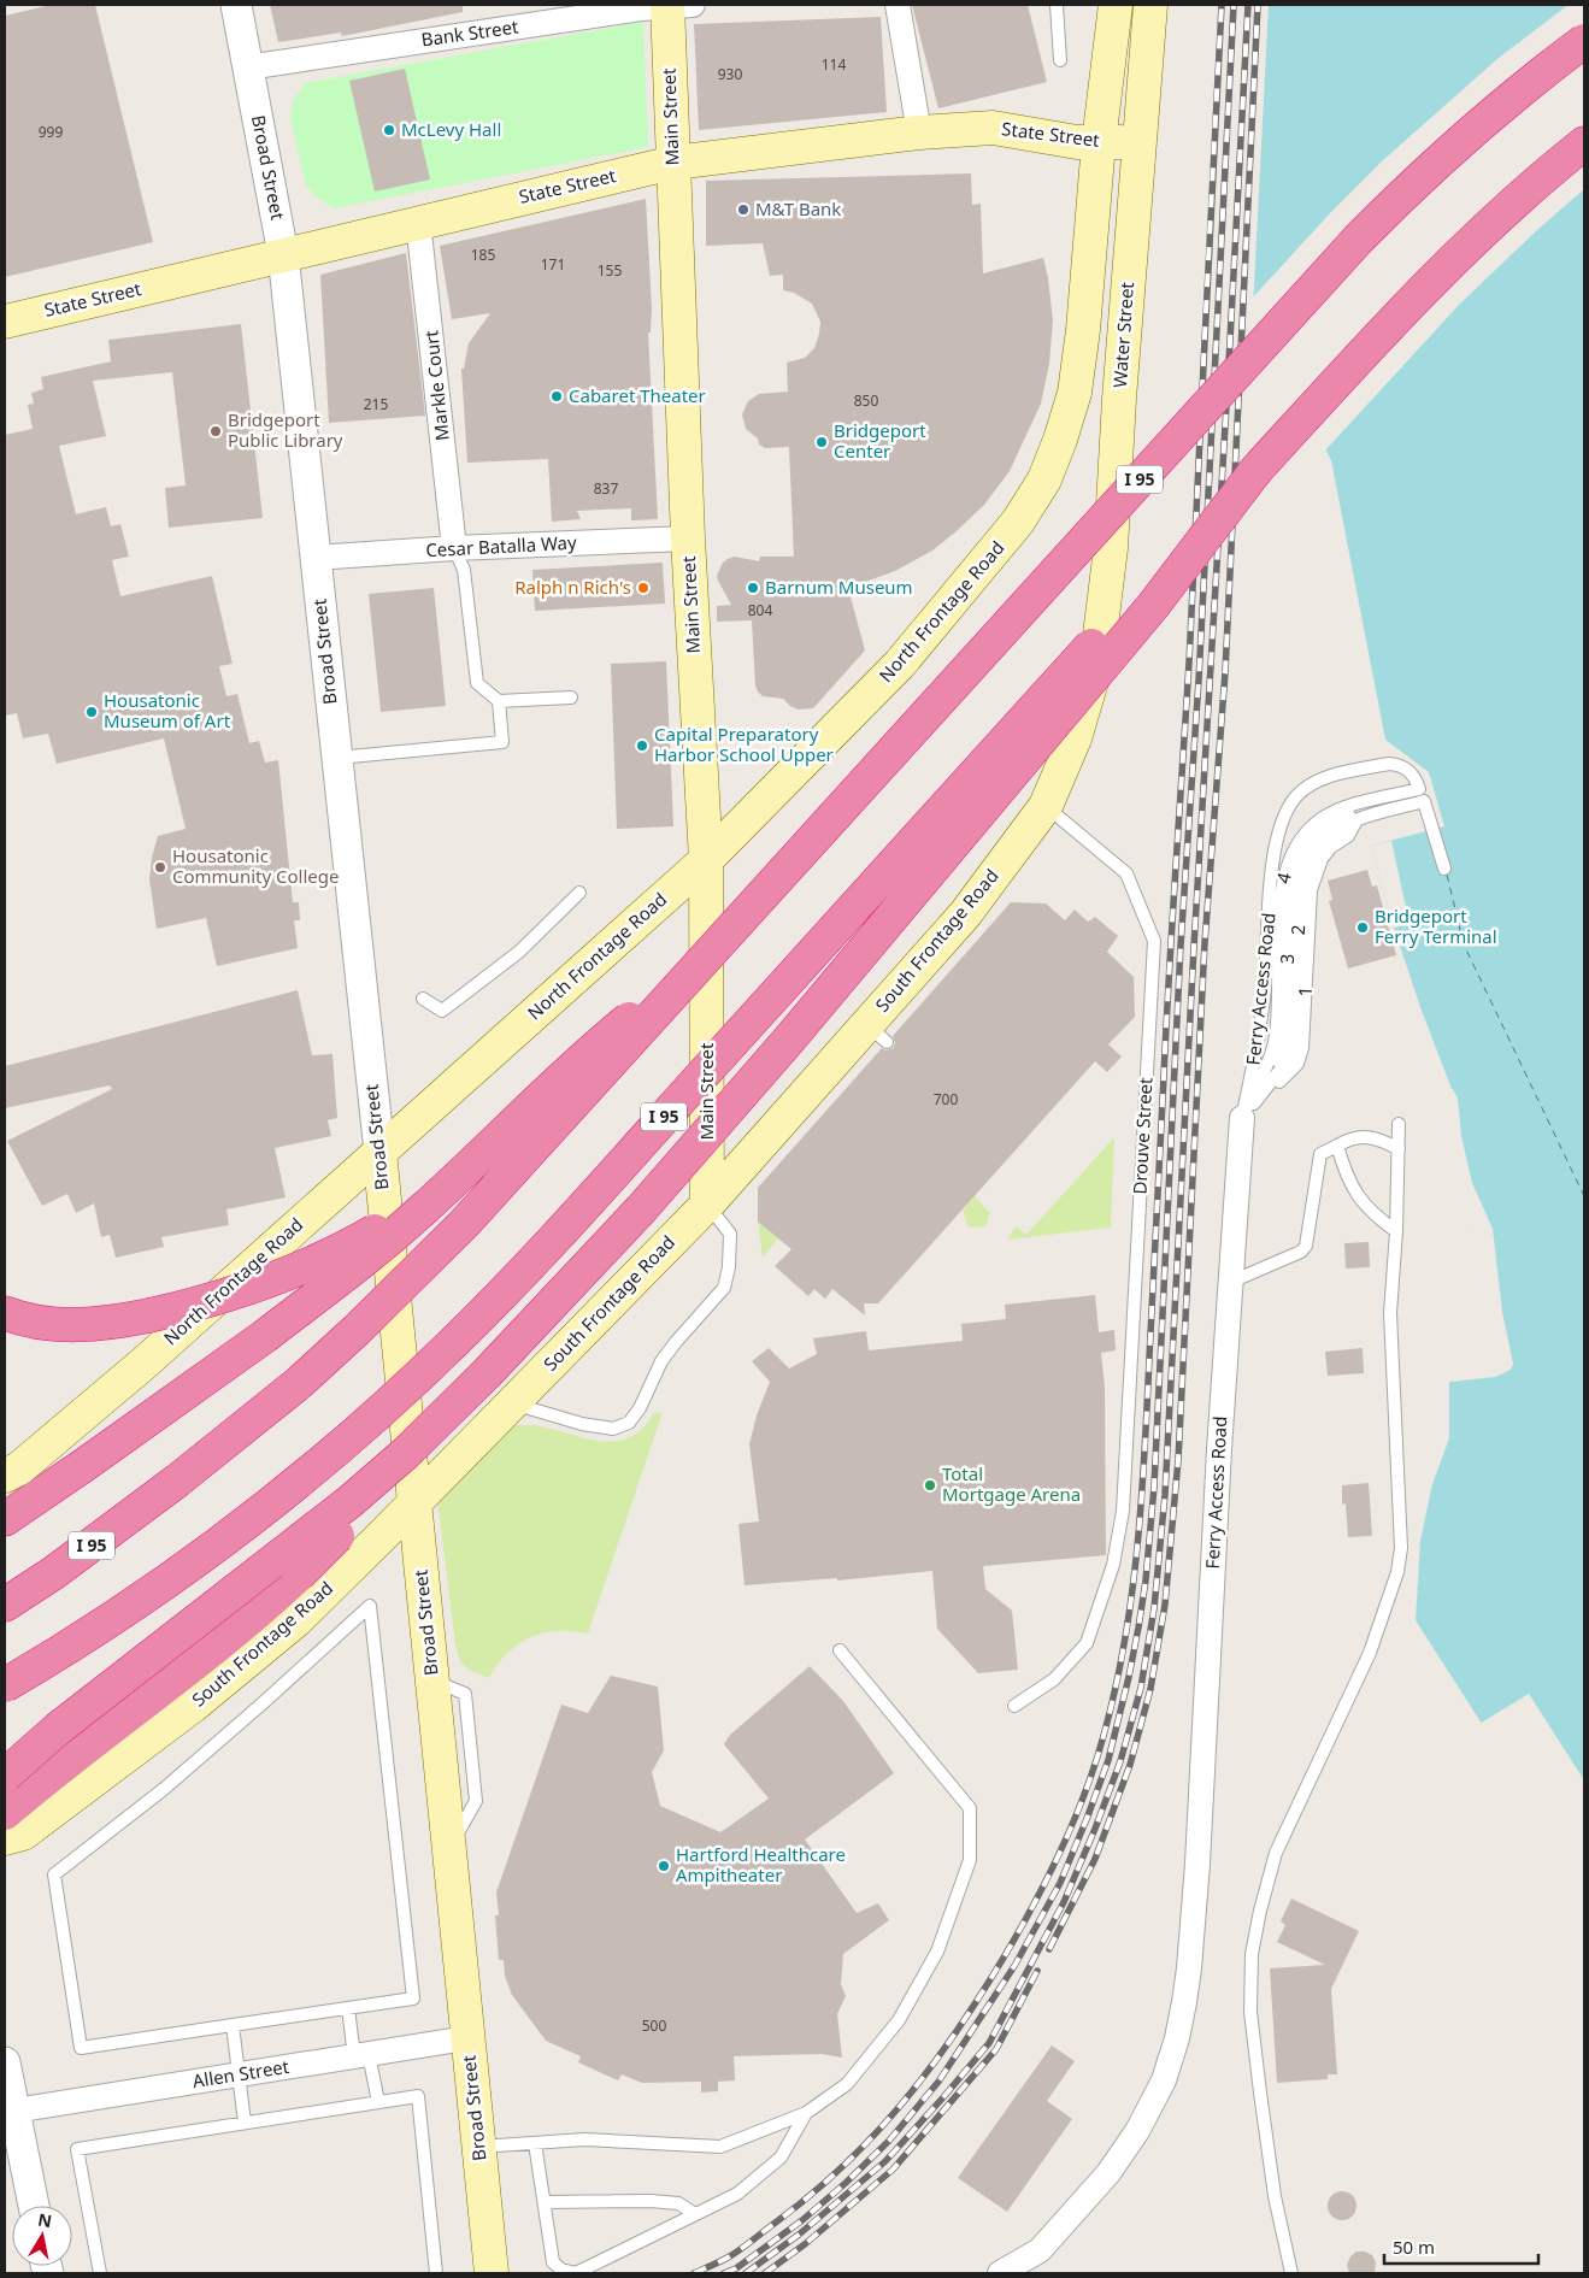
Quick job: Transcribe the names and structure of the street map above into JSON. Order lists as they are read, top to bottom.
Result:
{
  "streets": {
    "highway": ["I 95"],
    "main road": [
      "Main Street",
      "State Street",
      "Broad Street",
      "Water Street",
      "North Frontage Road",
      "South Frontage Road"
    ],
    "street": [
      "Bank Street",
      "Markle Court",
      "Cesar Batalla Way",
      "Ferry Access Road",
      "Allen Street"
    ],
    "lane": ["4", "2", "Drouve Street"]
  },
  "crossings": [
    ["Bank Street", "Main Street"],
    ["Bank Street", "Broad Street"],
    ["Main Street", "State Street"],
    ["Main Street", "Cesar Batalla Way"],
    ["Main Street", "North Frontage Road"],
    ["Main Street", "South Frontage Road"],
    ["State Street", "Broad Street"],
    ["State Street", "Water Street"],
    ["State Street", "Markle Court"],
    ["State Street", "North Frontage Road"],
    ["Broad Street", "Cesar Batalla Way"],
    ["Broad Street", "North Frontage Road"],
    ["Broad Street", "South Frontage Road"],
    ["Broad Street", "Allen Street"],
    ["Water Street", "South Frontage Road"],
    ["Markle Court", "Cesar Batalla Way"],
    ["4", "2"],
    ["4", "Ferry Access Road"],
    ["2", "Ferry Access Road"],
    ["South Frontage Road", "Drouve Street"]
  ],
  "places": [
    "McLevy Hall",
    "M&T Bank",
    "Cabaret Theater",
    "Bridgeport Public Library",
    "Bridgeport Center",
    "Ralph n Rich's",
    "Barnum Museum",
    "Housatonic Museum of Art",
    "Capital Preparatory Harbor School Upper",
    "Housatonic Community College",
    "Bridgeport Ferry Terminal",
    "Total Mortgage Arena",
    "Hartford Healthcare Ampitheater"
  ],
  "house_numbers": [
    "114",
    "930",
    "999",
    "185",
    "171",
    "155",
    "850",
    "215",
    "837",
    "804",
    "700",
    "500"
  ],
  "scale_bar": "50 m",
  "north": "top"
}
